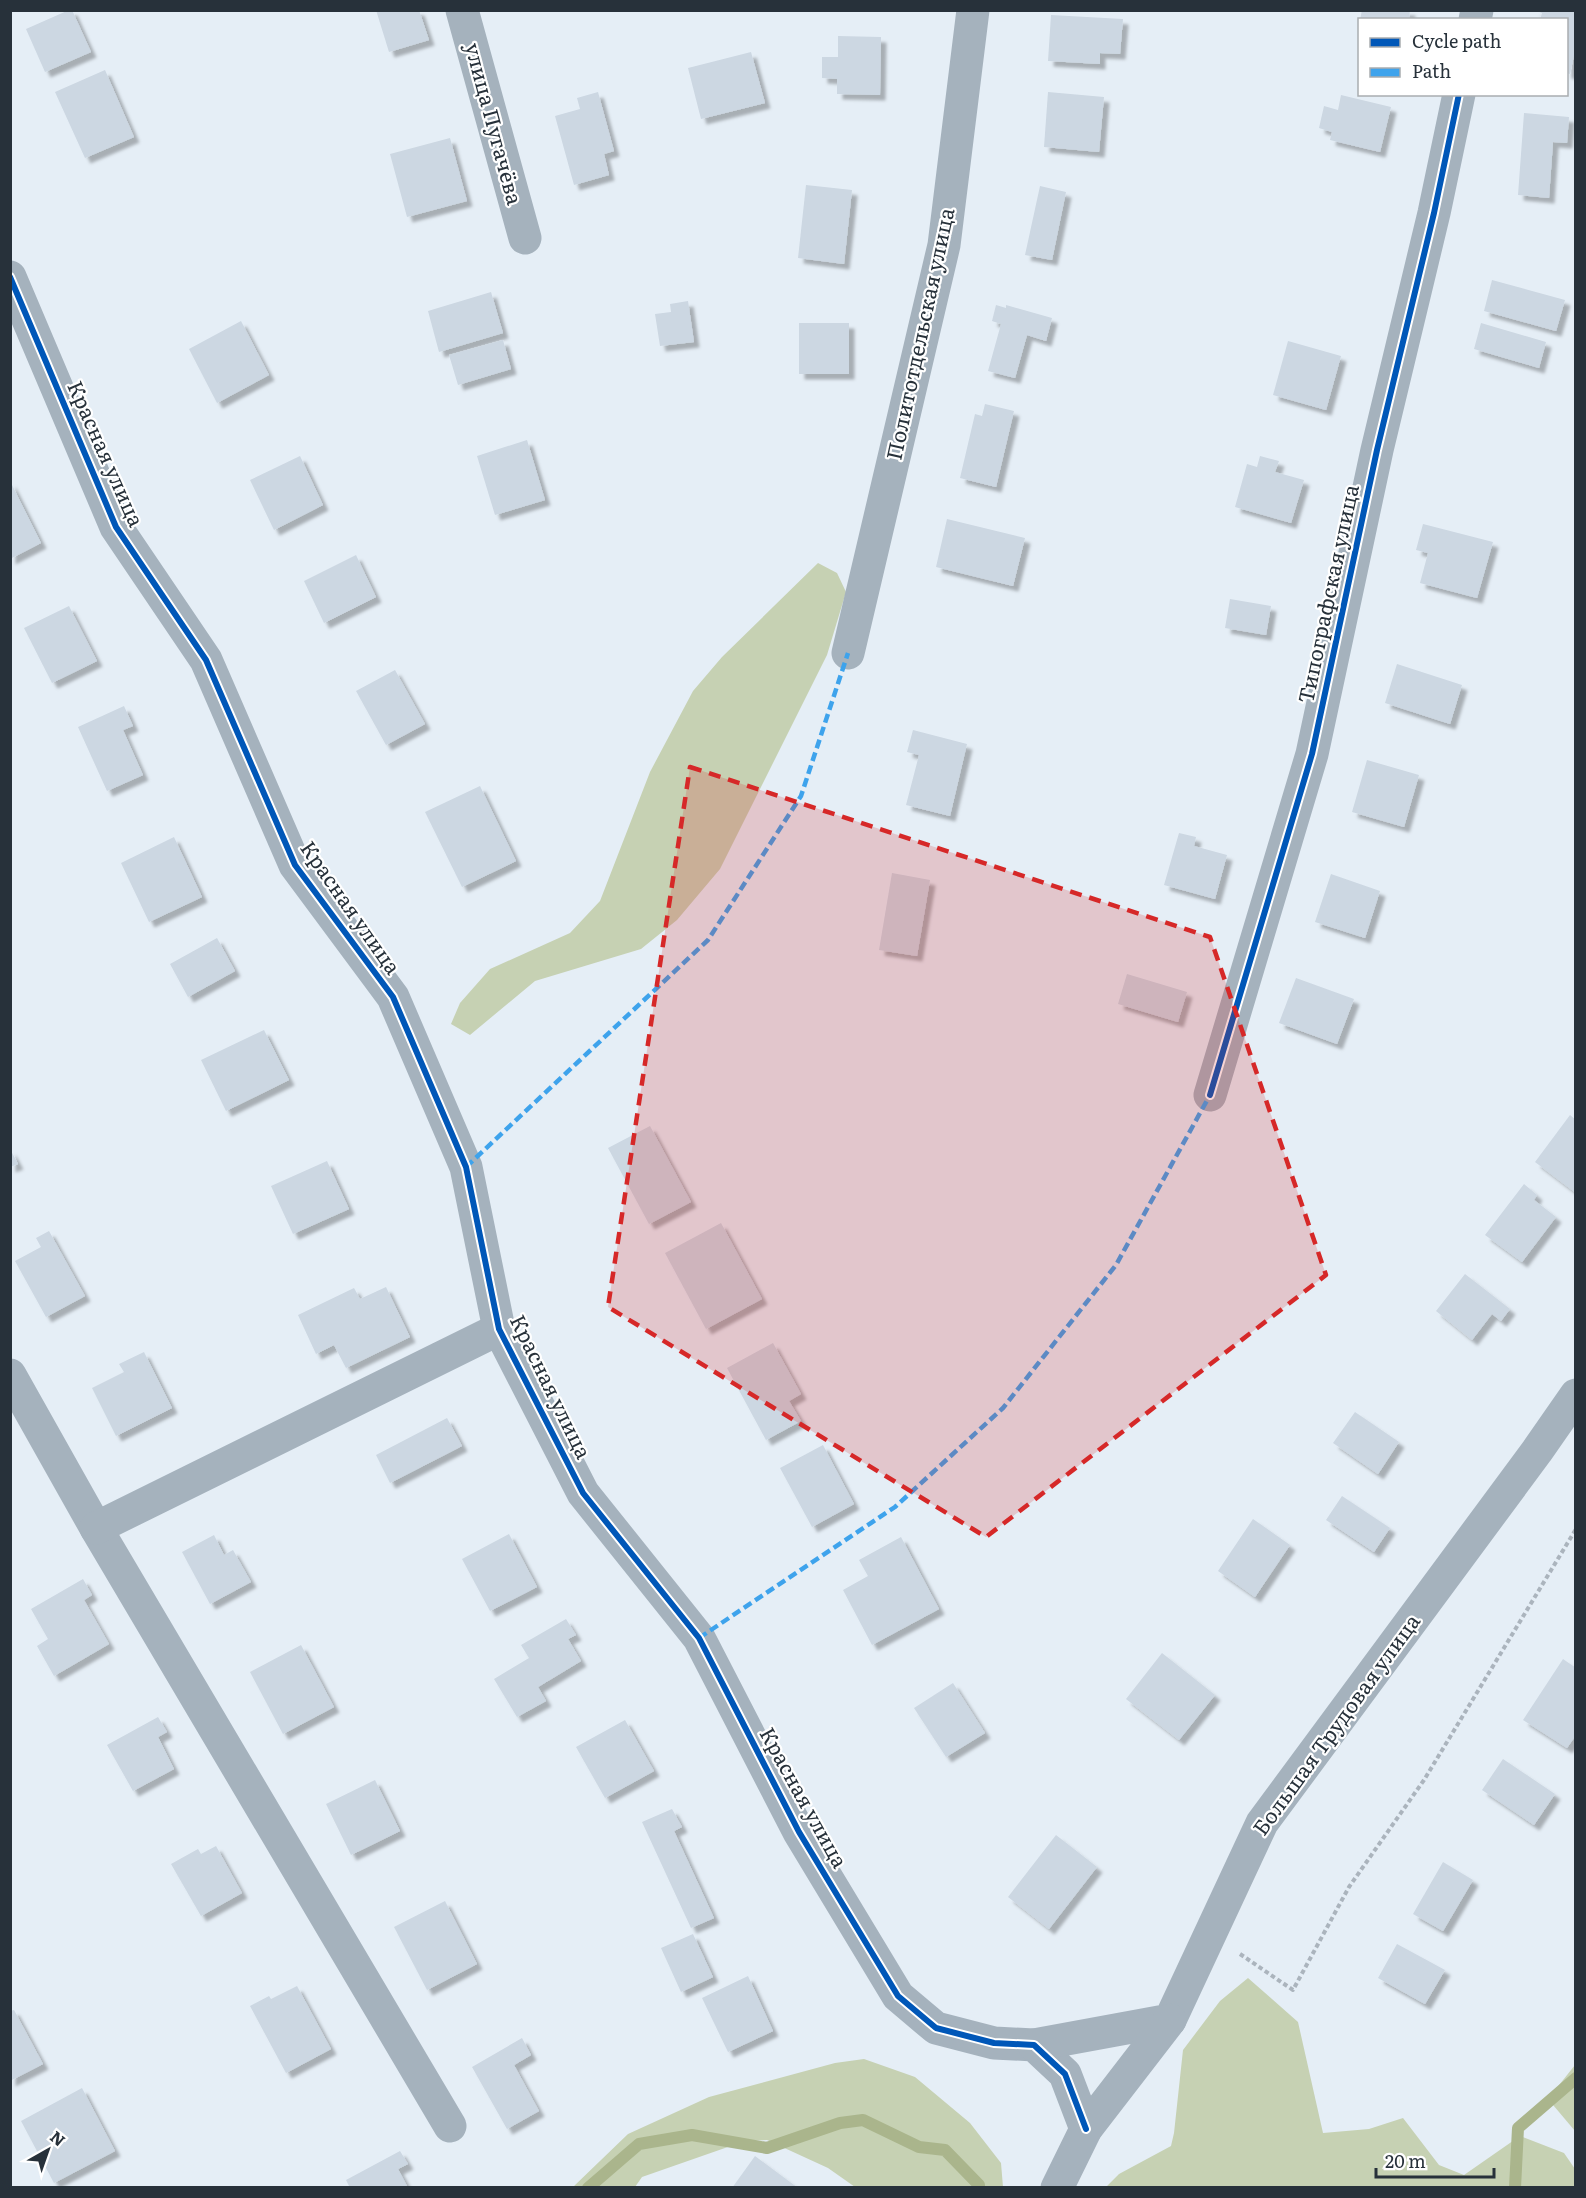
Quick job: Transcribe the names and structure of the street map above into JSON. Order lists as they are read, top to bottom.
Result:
{
  "streets": {
    "street": [
      "улица Пугачёва",
      "Политотдельская улица",
      "Красная улица",
      "Типографская улица",
      "Большая Трудовая улица"
    ]
  },
  "legend": ["Cycle path", "Path"],
  "scale_bar": "20 m",
  "north": "top right"
}
